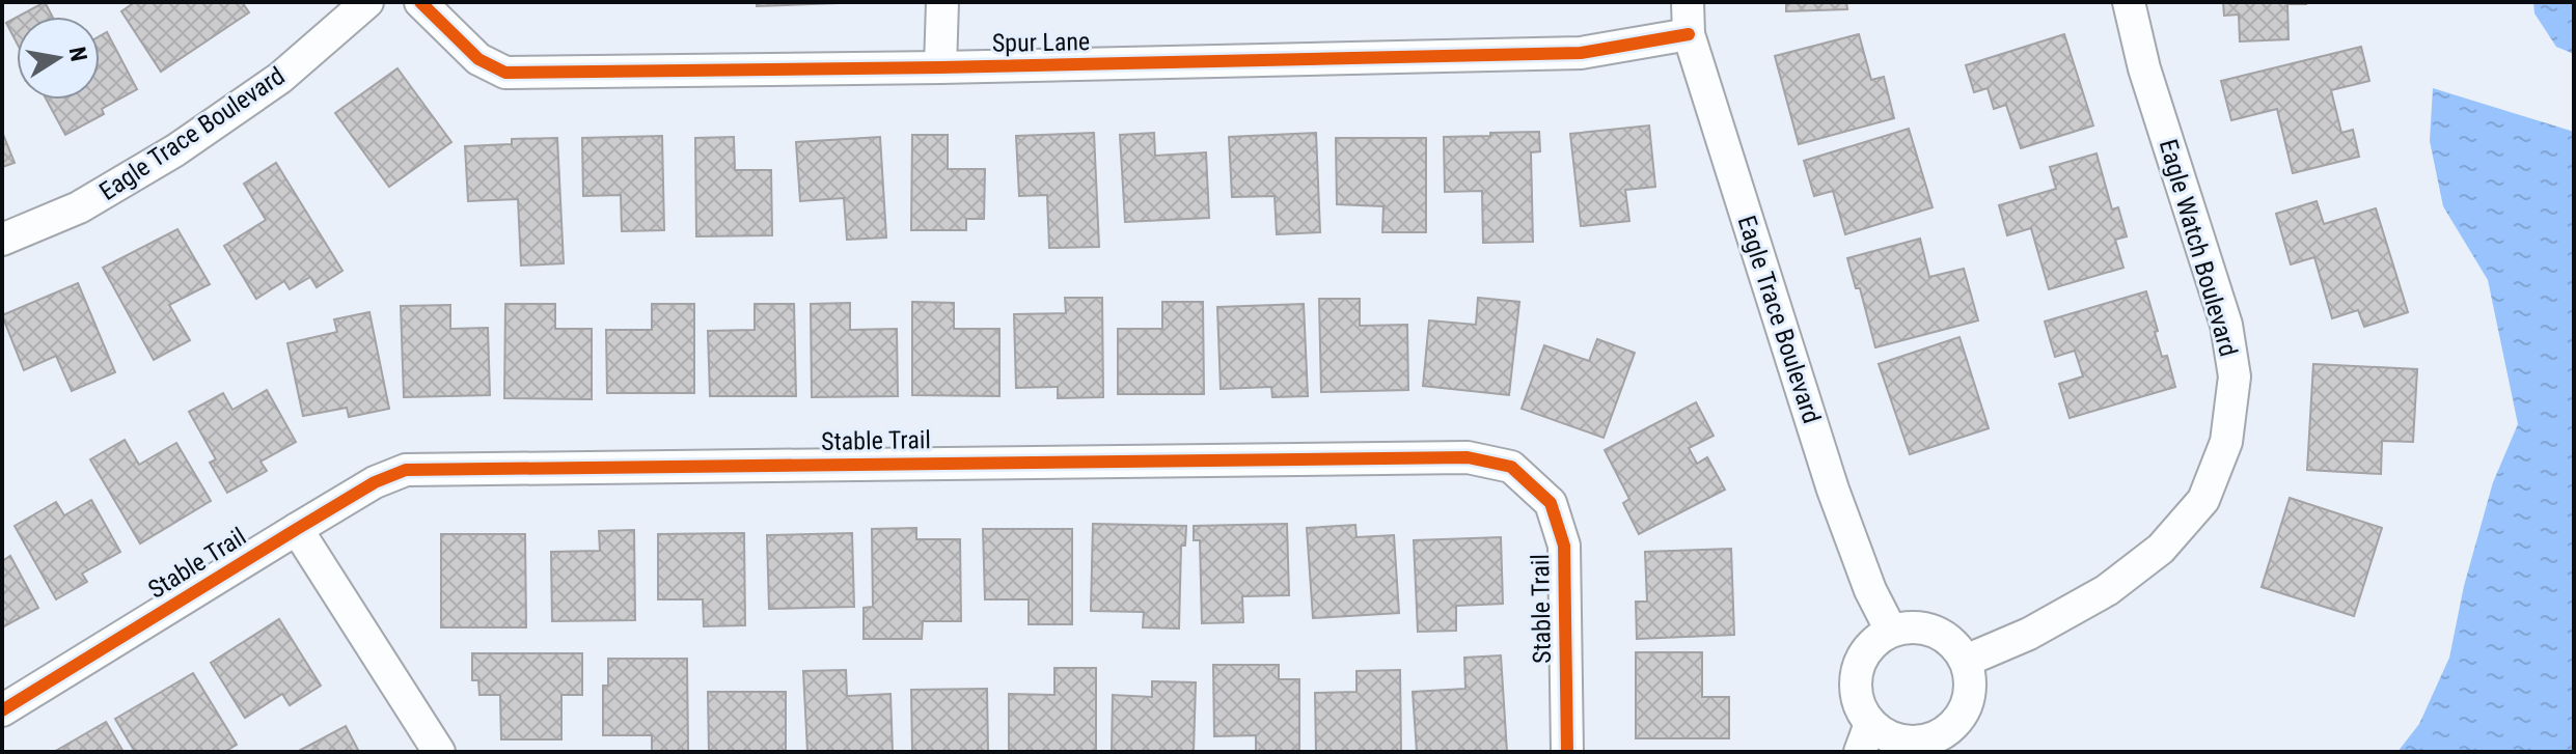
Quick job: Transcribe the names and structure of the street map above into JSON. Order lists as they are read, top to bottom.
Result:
{
  "streets": {
    "street": [
      "Spur Lane",
      "Eagle Trace Boulevard",
      "Eagle Watch Boulevard",
      "Stable Trail"
    ]
  },
  "crossings": [
    ["Spur Lane", "Eagle Trace Boulevard"],
    ["Eagle Trace Boulevard", "Eagle Watch Boulevard"]
  ],
  "north": "right"
}
